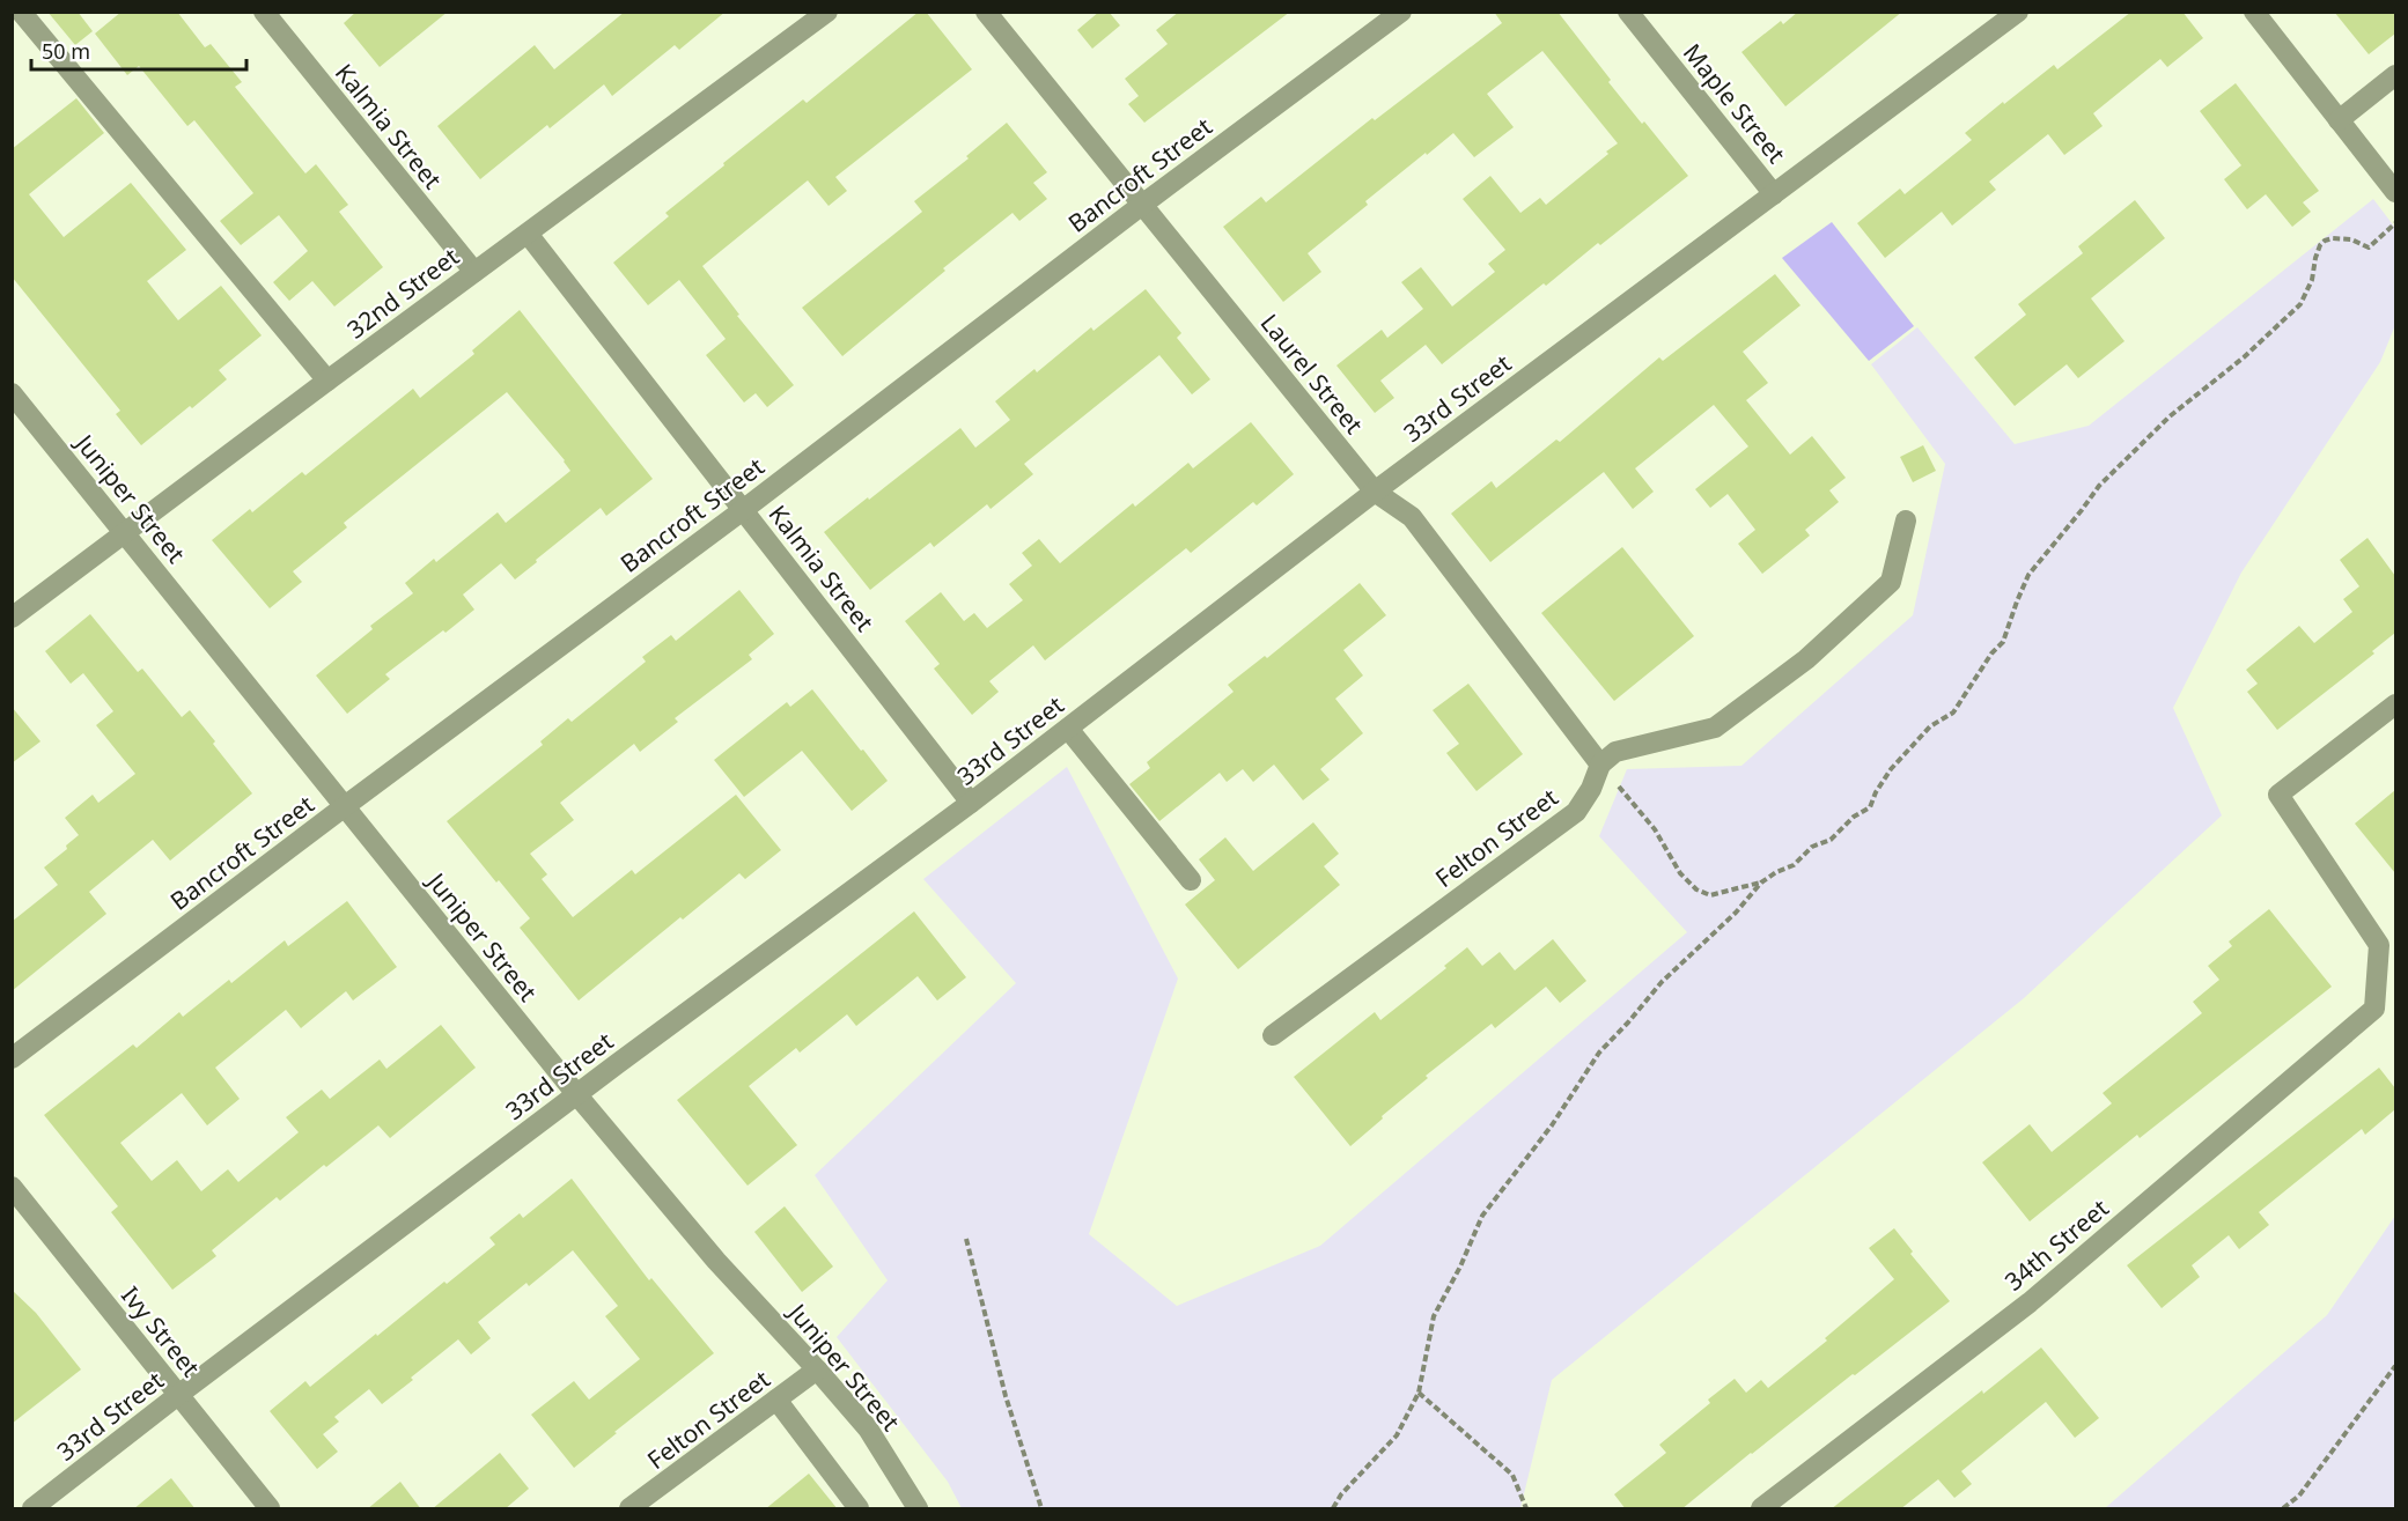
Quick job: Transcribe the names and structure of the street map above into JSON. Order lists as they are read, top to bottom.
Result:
{
  "streets": {
    "street": [
      "Maple Street",
      "Kalmia Street",
      "Bancroft Street",
      "32nd Street",
      "Laurel Street",
      "33rd Street",
      "Juniper Street",
      "Felton Street",
      "34th Street",
      "Ivy Street"
    ]
  },
  "crossings": [
    ["Maple Street", "33rd Street"],
    ["Kalmia Street", "Bancroft Street"],
    ["Kalmia Street", "32nd Street"],
    ["Kalmia Street", "33rd Street"],
    ["Bancroft Street", "Laurel Street"],
    ["Bancroft Street", "Juniper Street"],
    ["32nd Street", "Juniper Street"],
    ["Laurel Street", "33rd Street"],
    ["Laurel Street", "Felton Street"],
    ["33rd Street", "Juniper Street"],
    ["33rd Street", "Ivy Street"],
    ["Juniper Street", "Felton Street"]
  ],
  "scale_bar": "50 m"
}
